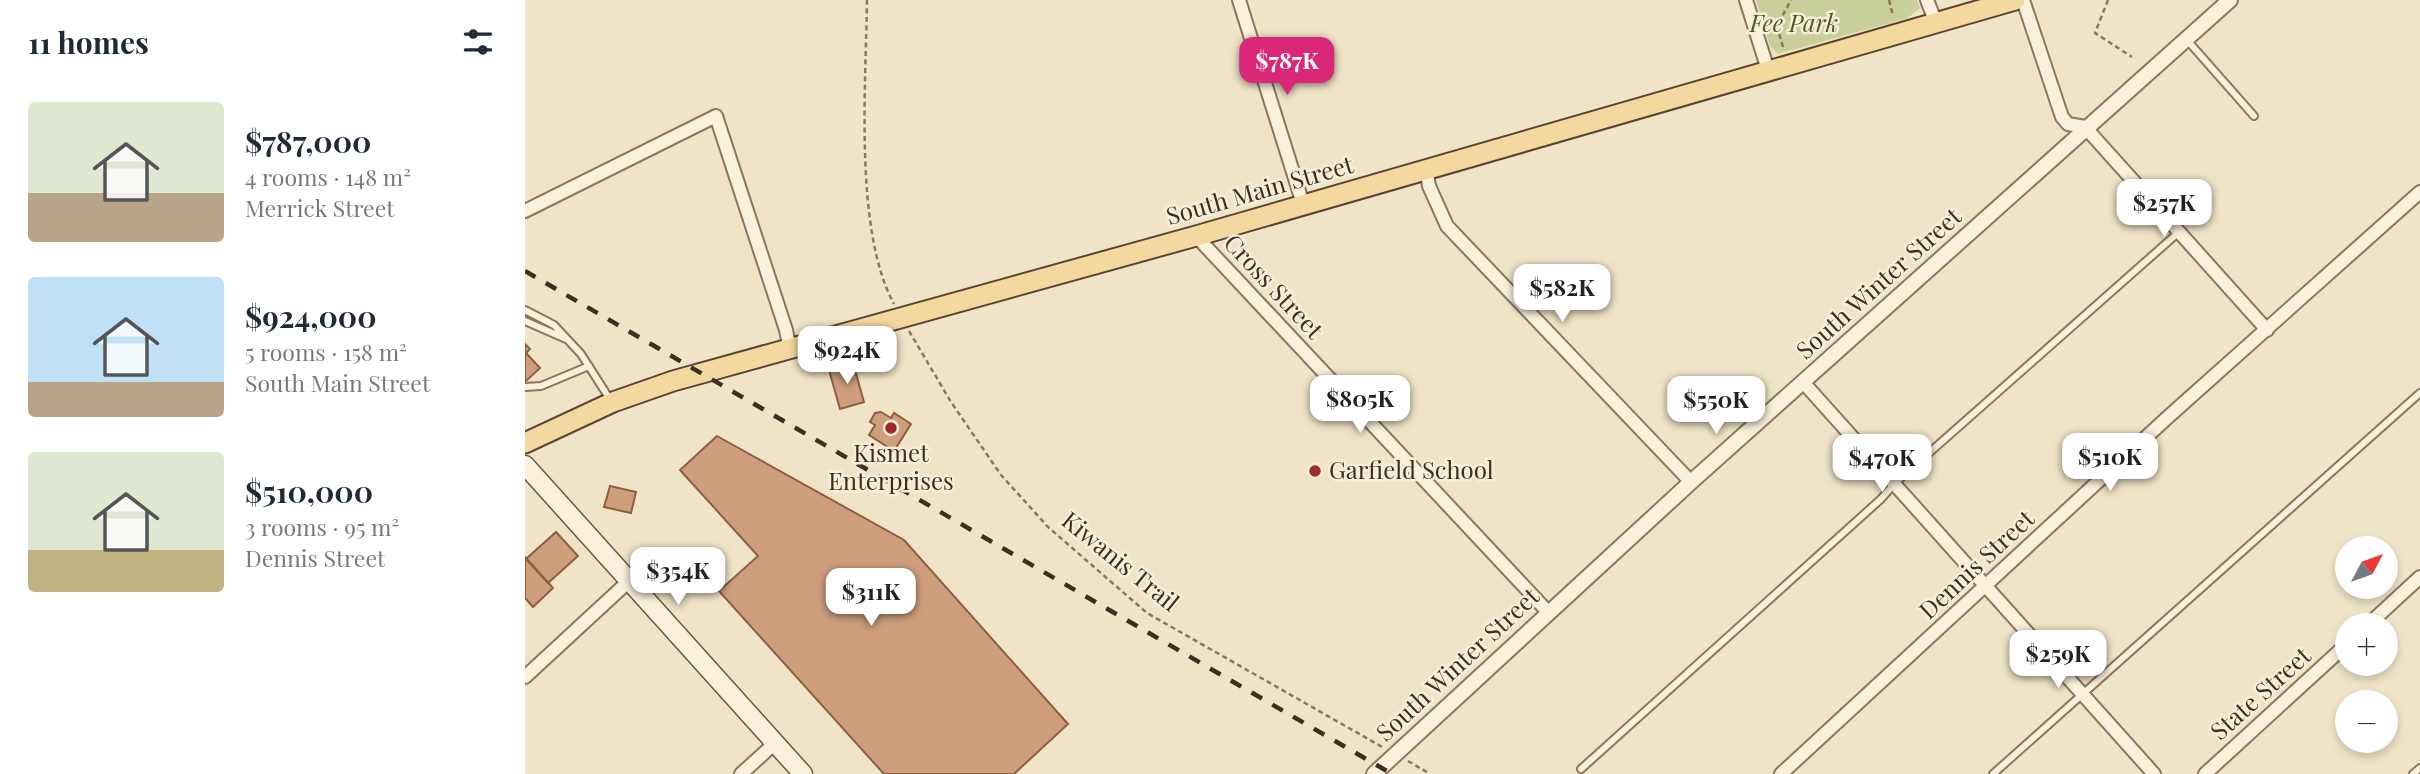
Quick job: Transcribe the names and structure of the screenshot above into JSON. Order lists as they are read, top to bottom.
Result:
{
  "streets": {
    "main road": ["South Main Street"],
    "street": [
      "South Winter Street",
      "Cross Street",
      "Dennis Street",
      "State Street"
    ],
    "path": ["Kiwanis Trail"]
  },
  "crossings": [
    ["South Main Street", "Cross Street"],
    ["South Main Street", "Kiwanis Trail"],
    ["South Winter Street", "Cross Street"],
    ["South Winter Street", "Kiwanis Trail"]
  ],
  "parks": ["Fee Park"],
  "places": ["Kismet Enterprises", "Garfield School"],
  "north": "top right",
  "page": {
    "heading": "11 homes",
    "price": [
      "$787K",
      "$257K",
      "$582K",
      "$924K",
      "$805K",
      "$550K",
      "$510K",
      "$470K",
      "$354K",
      "$311K",
      "$259K"
    ],
    "list": [
      {
        "name": "$787,000",
        "note": "4 rooms · 148 m² · Merrick Street"
      },
      {
        "name": "$924,000",
        "note": "5 rooms · 158 m² · South Main Street"
      },
      {
        "name": "$510,000",
        "note": "3 rooms · 95 m² · Dennis Street"
      }
    ],
    "map_buttons": ["+", "−"]
  }
}
